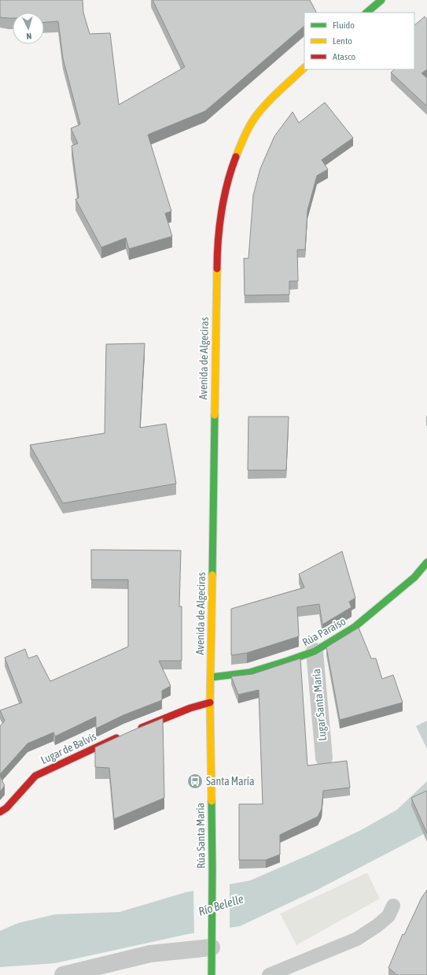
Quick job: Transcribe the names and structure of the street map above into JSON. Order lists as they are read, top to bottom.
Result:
{
  "streets": {
    "main road": [
      "Avenida de Algeciras",
      "Rúa Paraíso",
      "Lugar de Balvís",
      "Rúa Santa María"
    ],
    "street": ["Lugar Santa María"]
  },
  "crossings": [
    ["Avenida de Algeciras", "Rúa Paraíso"],
    ["Avenida de Algeciras", "Rúa Santa María"],
    ["Rúa Paraíso", "Lugar Santa María"],
    ["Rúa Paraíso", "Rúa Santa María"]
  ],
  "water": ["Río Belelle"],
  "places": {
    "bus stop": ["Santa María"]
  },
  "legend": ["Fluido", "Lento", "Atasco"],
  "north": "bottom"
}
